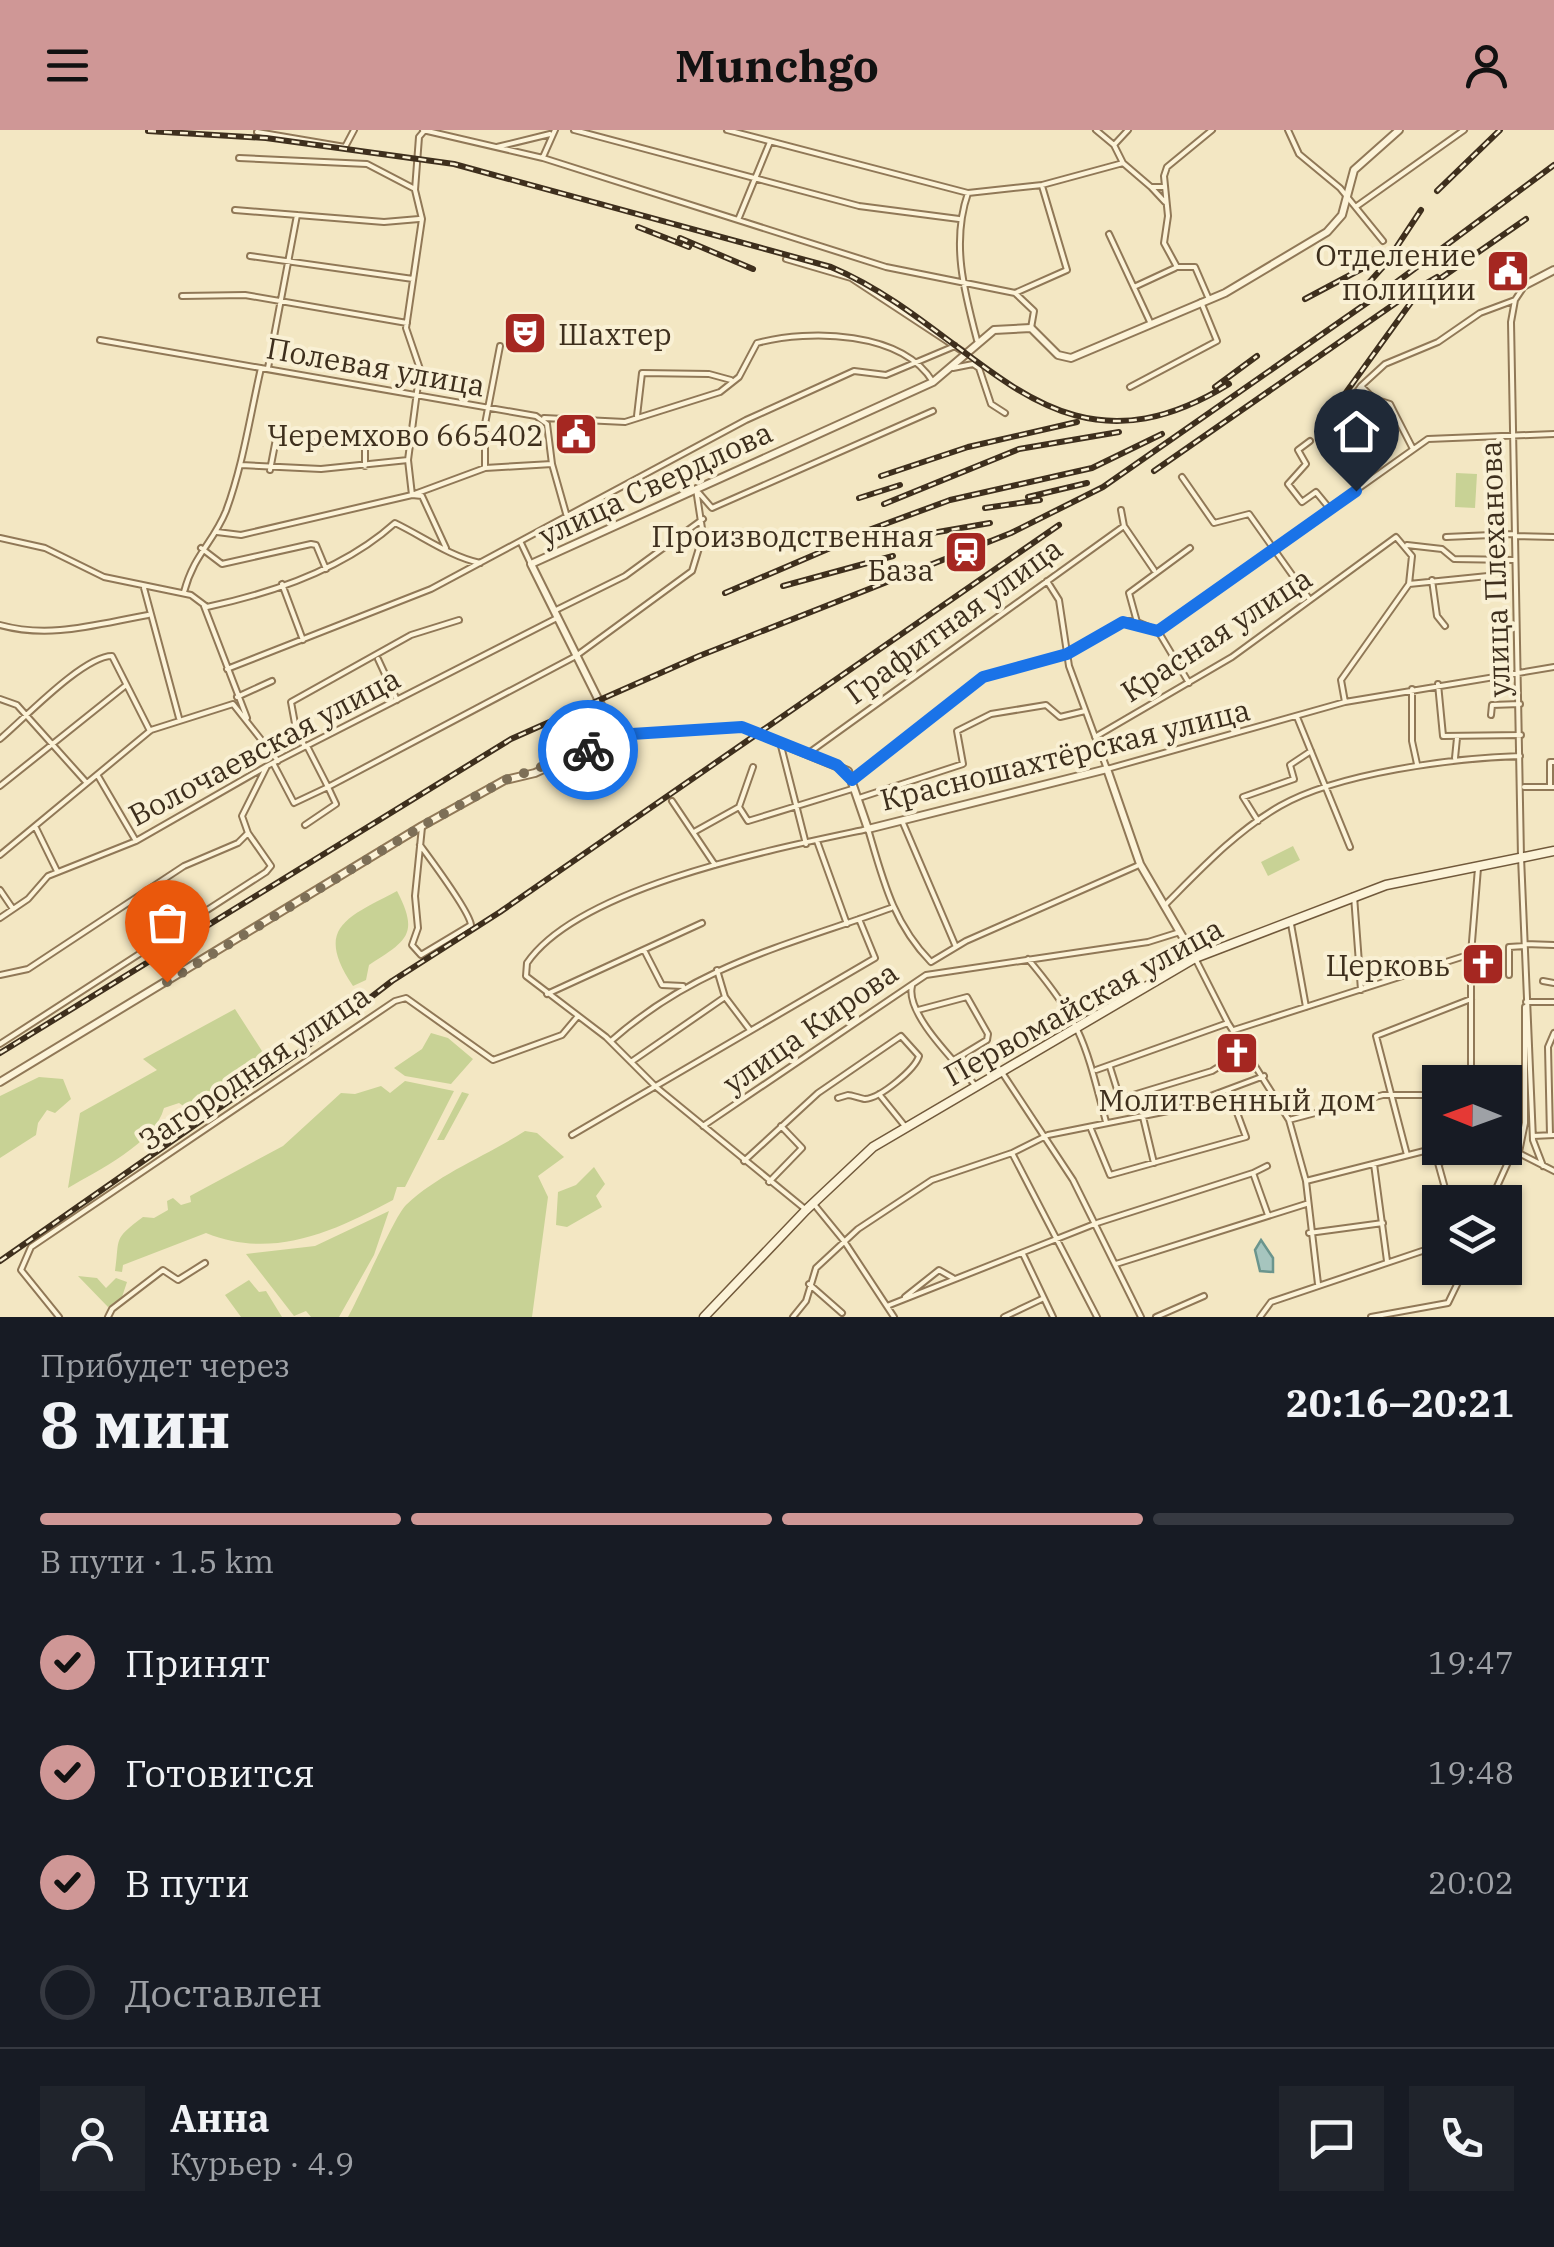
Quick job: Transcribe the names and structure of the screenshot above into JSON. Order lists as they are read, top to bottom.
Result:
{
  "streets": {
    "main road": ["Первомайская улица"],
    "street": [
      "Полевая улица",
      "улица Свердлова",
      "улица Плеханова",
      "Графитная улица",
      "Красная улица",
      "Волочаевская улица",
      "Красношахтёрская улица",
      "улица Кирова",
      "Загородняя улица"
    ]
  },
  "crossings": [
    ["улица Свердлова", "Волочаевская улица"],
    ["улица Плеханова", "Красношахтёрская улица"],
    ["улица Плеханова", "Первомайская улица"]
  ],
  "places": {
    "public building": ["Отделение полиции", "Черемхово 665402"],
    "theatre": ["Шахтер"],
    "station": ["Производственная База"],
    "church": ["Церковь", "Молитвенный дом"]
  },
  "north": "left",
  "page": {
    "header": "Munchgo",
    "heading": ["8 мин", "Прибудет через", "20:16–20:21"],
    "panel": ["Анна", "Курьер · 4.9"],
    "bar": "В пути · 1.5 km",
    "list": [
      ["Принят", "19:47"],
      ["Готовится", "19:48"],
      ["В пути", "20:02"],
      "Доставлен"
    ]
  }
}
